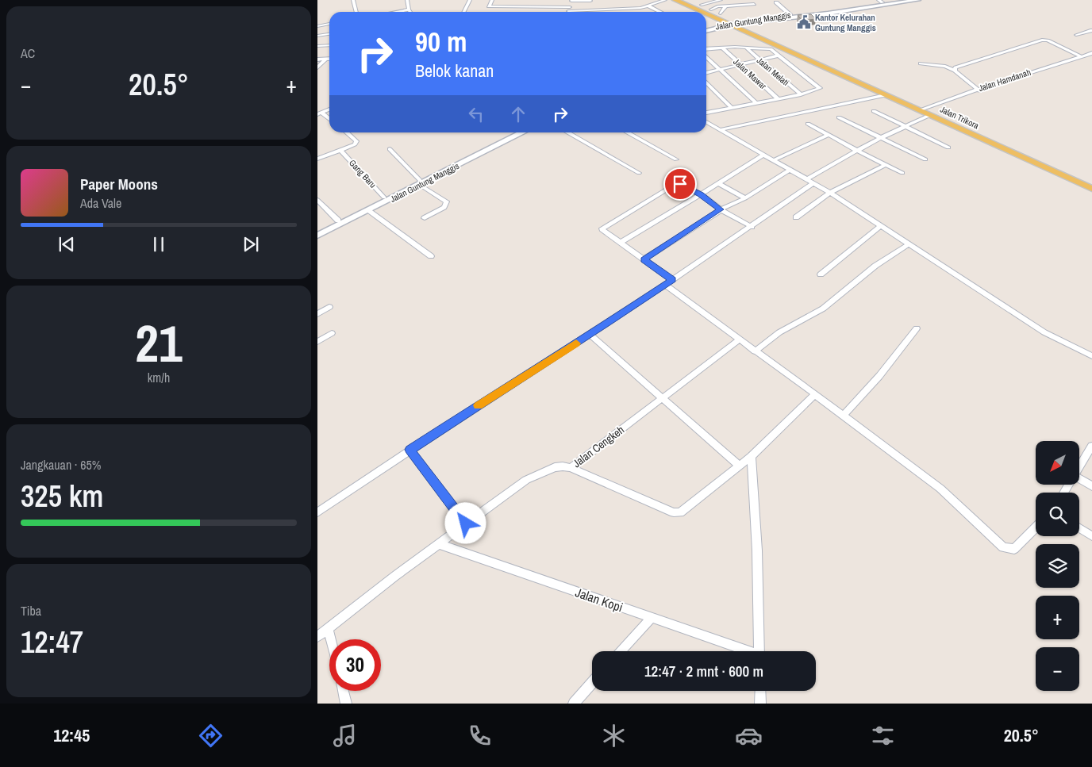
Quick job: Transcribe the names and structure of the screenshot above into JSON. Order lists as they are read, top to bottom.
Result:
{
  "streets": {
    "main road": ["Jalan Trikora"],
    "street": [
      "Jalan Guntung Manggis",
      "Jalan Melati",
      "Jalan Mawar",
      "Jalan Hamdanah",
      "Gang Baru",
      "Jalan Cengkeh",
      "Jalan Kopi"
    ]
  },
  "crossings": [
    ["Jalan Guntung Manggis", "Jalan Trikora"],
    ["Jalan Guntung Manggis", "Gang Baru"],
    ["Jalan Hamdanah", "Jalan Trikora"],
    ["Jalan Cengkeh", "Jalan Kopi"]
  ],
  "places": {
    "public building": ["Kantor Kelurahan Guntung Manggis"]
  },
  "north": "bottom left",
  "page": {
    "tile": [
      "AC",
      ["21", "km/h"],
      ["Jangkauan · 65%", "325 km"],
      ["Tiba", "12:47"]
    ],
    "turn": ["90 m", "Belok kanan"],
    "heat": ["−", "20.5°", "+"],
    "song": ["Paper Moons", "Ada Vale"],
    "map_buttons": ["+", "−"],
    "limit": "30",
    "trip": "12:47 · 2 mnt · 600 m",
    "tabs": ["12:45", "20.5°"]
  }
}
